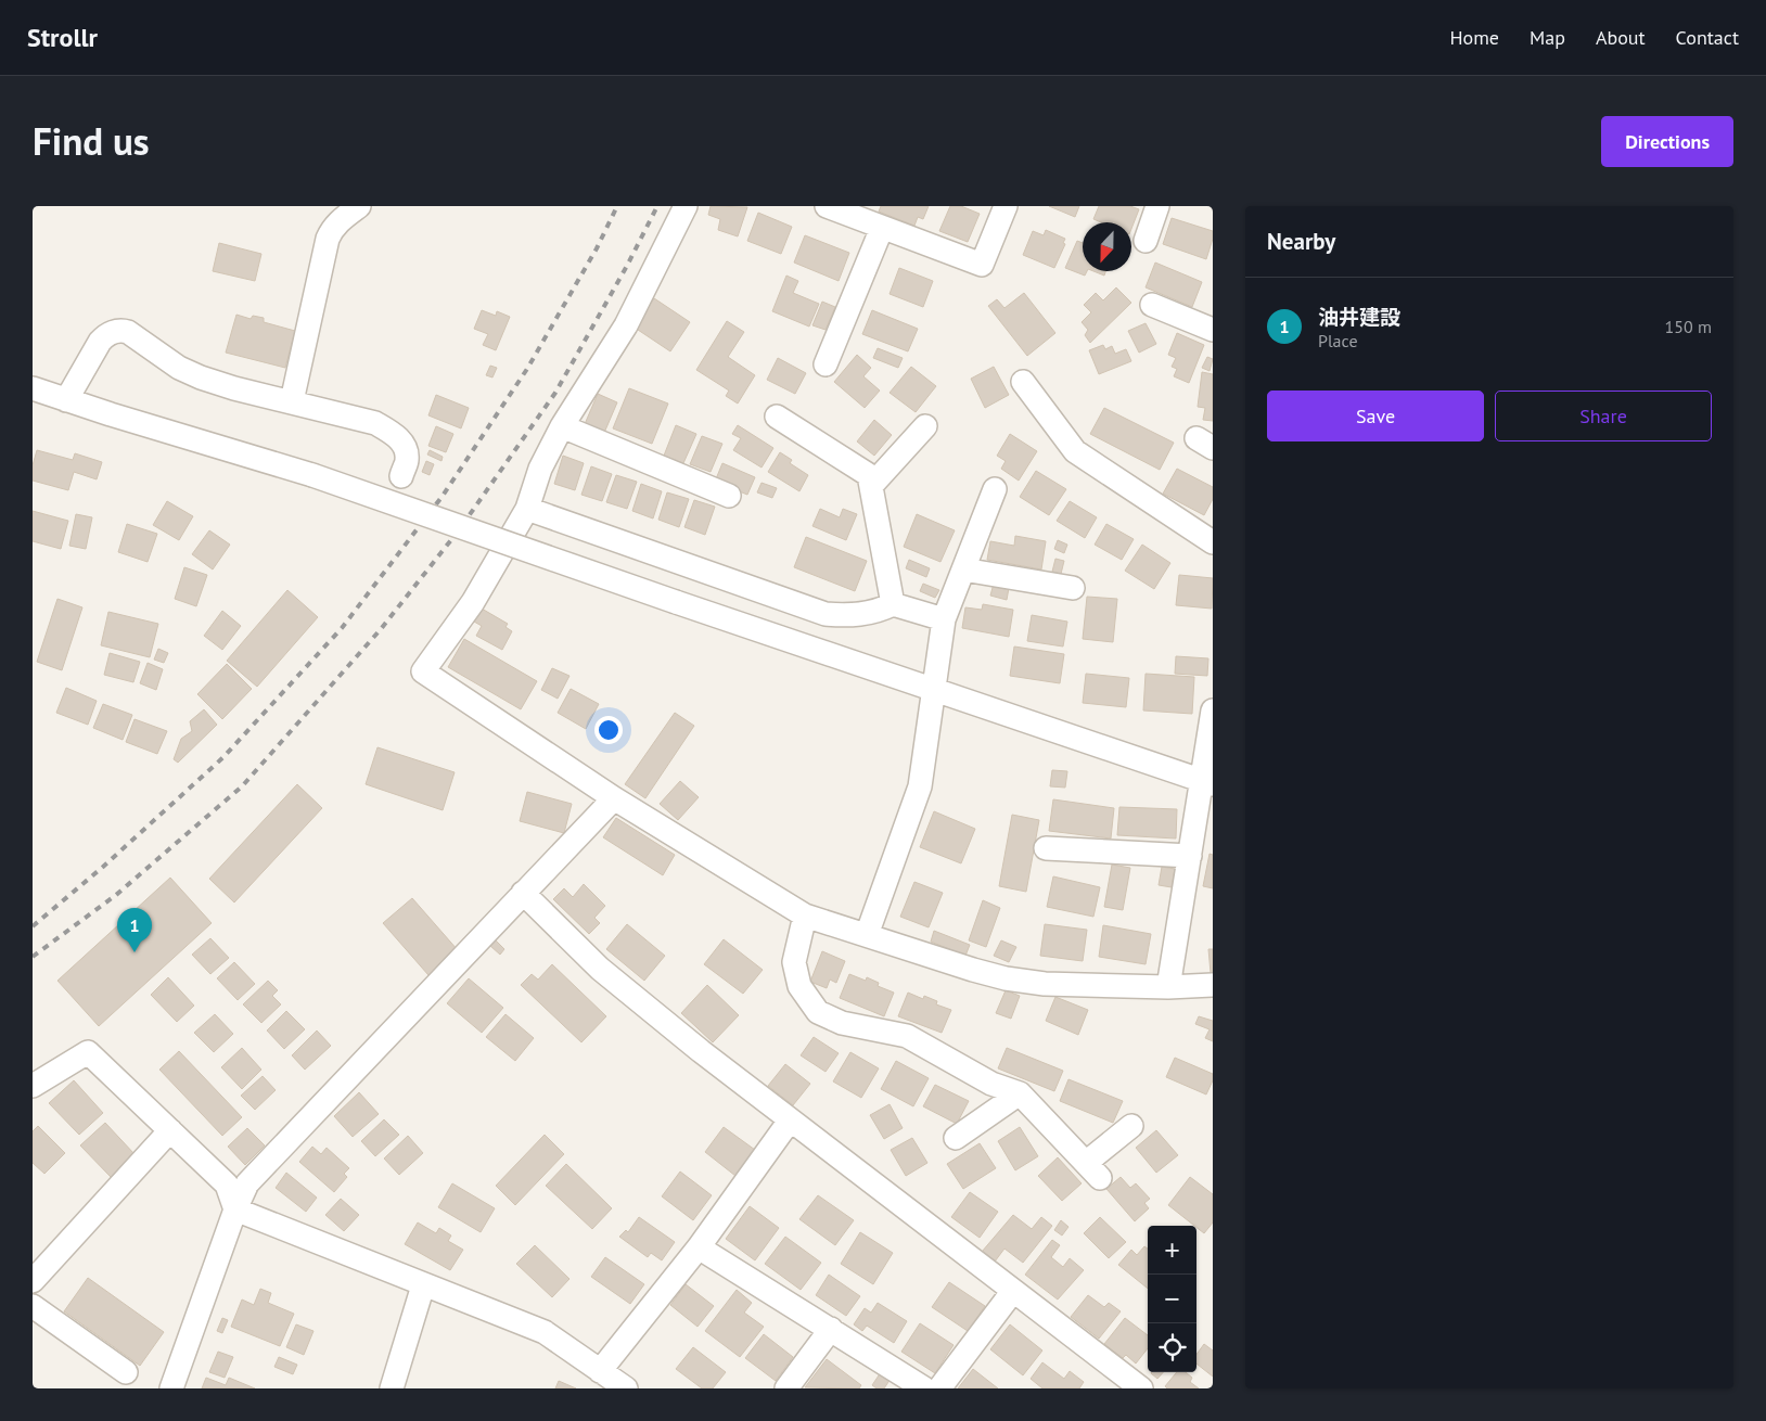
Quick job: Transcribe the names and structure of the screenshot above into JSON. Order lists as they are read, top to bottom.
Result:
{
  "north": "bottom",
  "page": {
    "header": "Strollr",
    "nav": [
      "Home",
      "Map",
      "About",
      "Contact"
    ],
    "title": "Find us",
    "buttons": [
      "Directions",
      ["Save", "Share"]
    ],
    "heading": "Nearby",
    "list": [
      {
        "mark": "1",
        "name": "油井建設",
        "note": "Place",
        "value": "150 m"
      }
    ],
    "pins": "1",
    "map_buttons": ["+", "−"]
  }
}
